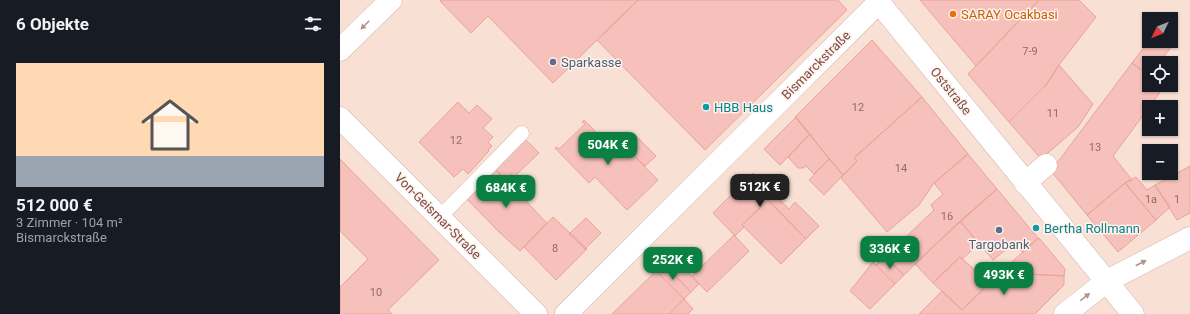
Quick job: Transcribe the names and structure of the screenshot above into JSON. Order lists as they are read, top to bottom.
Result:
{
  "streets": {
    "street": ["Bismarckstraße", "Oststraße", "Von-Geismar-Straße"]
  },
  "crossings": [
    ["Bismarckstraße", "Oststraße"]
  ],
  "places": [
    "SARAY Ocakbasi",
    "Sparkasse",
    "HBB Haus",
    "Bertha Rollmann",
    "Targobank"
  ],
  "house_numbers": [
    "7-9",
    "12",
    "11",
    "12",
    "13",
    "14",
    "1a",
    "1",
    "16",
    "8",
    "10"
  ],
  "north": "bottom left",
  "page": {
    "heading": "6 Objekte",
    "map_buttons": ["+", "−"],
    "list": [
      {
        "name": "512 000 €",
        "note": "3 Zimmer · 104 m² · Bismarckstraße"
      }
    ],
    "price": [
      "504K €",
      "512K €",
      "684K €",
      "336K €",
      "252K €",
      "493K €"
    ]
  }
}
